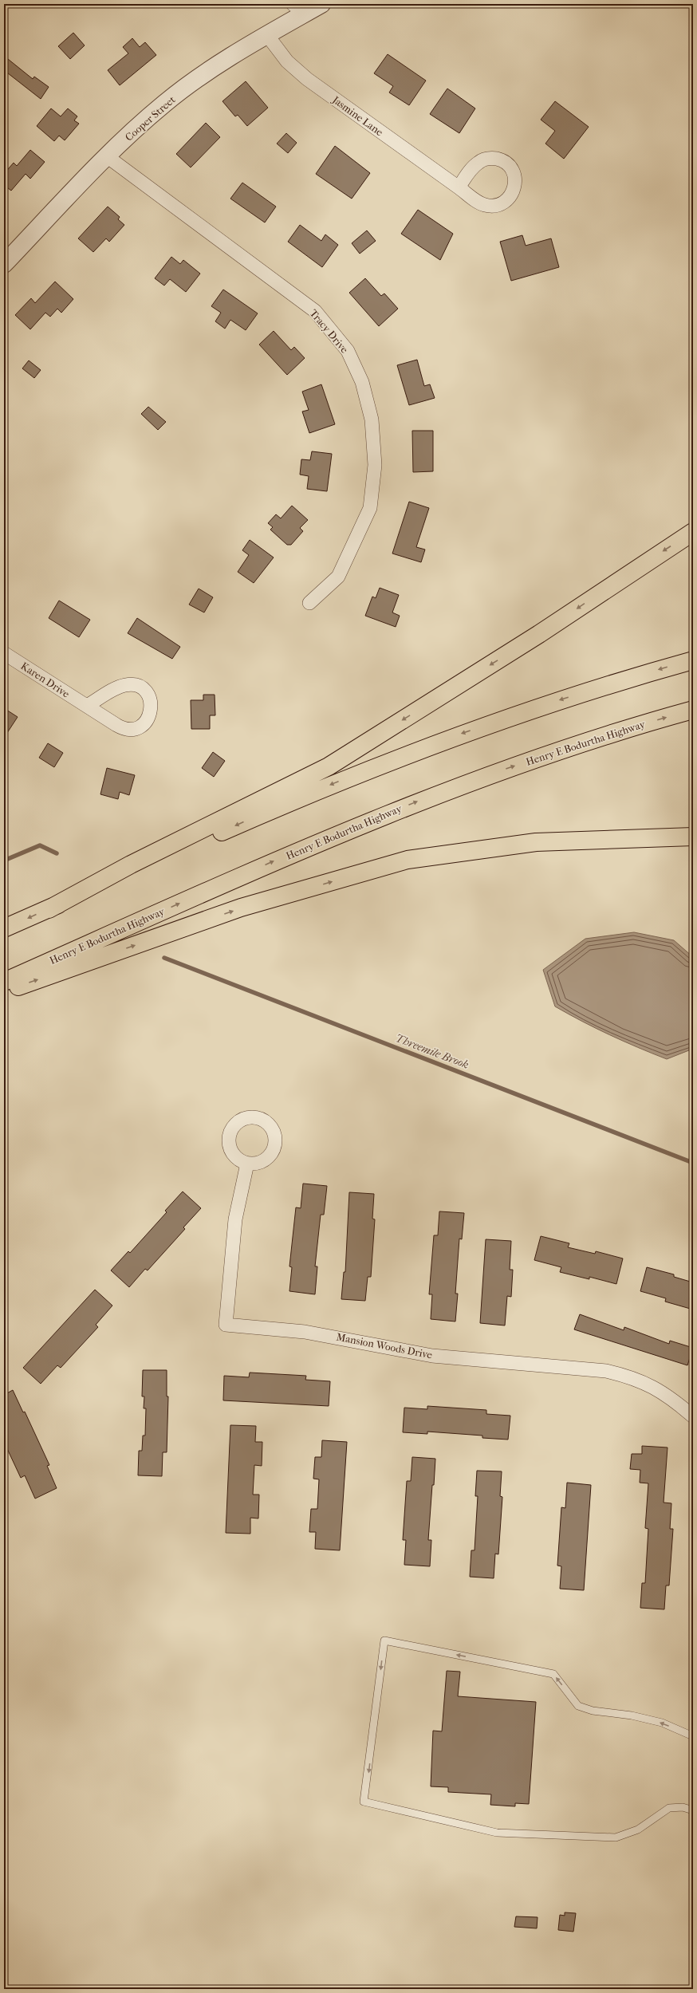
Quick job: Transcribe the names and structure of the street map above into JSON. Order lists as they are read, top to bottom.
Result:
{
  "streets": {
    "highway": ["Henry E Bodurtha Highway"],
    "street": [
      "Jasmine Lane",
      "Cooper Street",
      "Tracy Drive",
      "Karen Drive",
      "Mansion Woods Drive"
    ]
  },
  "crossings": [
    ["Jasmine Lane", "Cooper Street"],
    ["Cooper Street", "Tracy Drive"]
  ],
  "water": ["Threemile Brook"]
}
